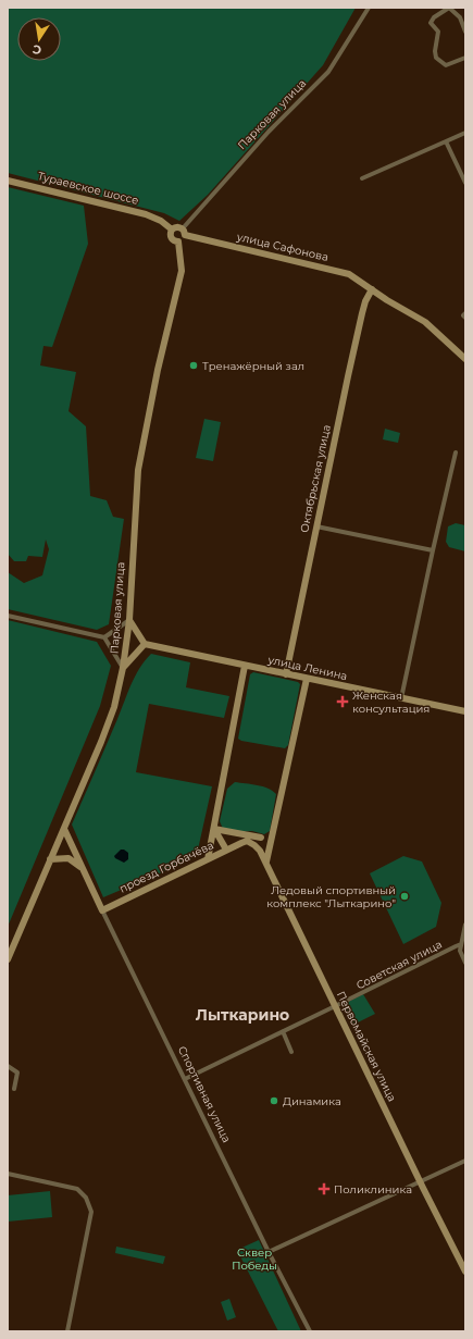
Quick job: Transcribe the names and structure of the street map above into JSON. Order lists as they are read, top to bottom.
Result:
{
  "streets": {
    "street": [
      "Парковая улица",
      "Тураевское шоссе",
      "улица Сафонова",
      "Октябрьская улица",
      "улица Ленина",
      "проезд Горбачёва",
      "Советская улица",
      "Первомайская улица",
      "Спортивная улица"
    ]
  },
  "crossings": [
    ["Парковая улица", "Тураевское шоссе"],
    ["Парковая улица", "улица Сафонова"],
    ["Парковая улица", "Спортивная улица"],
    ["Тураевское шоссе", "улица Сафонова"],
    ["улица Сафонова", "Октябрьская улица"],
    ["Октябрьская улица", "улица Ленина"],
    ["проезд Горбачёва", "Первомайская улица"],
    ["проезд Горбачёва", "Спортивная улица"],
    ["Советская улица", "Первомайская улица"],
    ["Советская улица", "Спортивная улица"]
  ],
  "districts": ["Лыткарино"],
  "parks": ["Сквер Победы"],
  "places": {
    "other": ["Тренажёрный зал", "Ледовый спортивный комплекс \"Лыткарино\"", "Динамика"],
    "health": ["Женская консультация", "Поликлиника"]
  },
  "north": "bottom"
}
